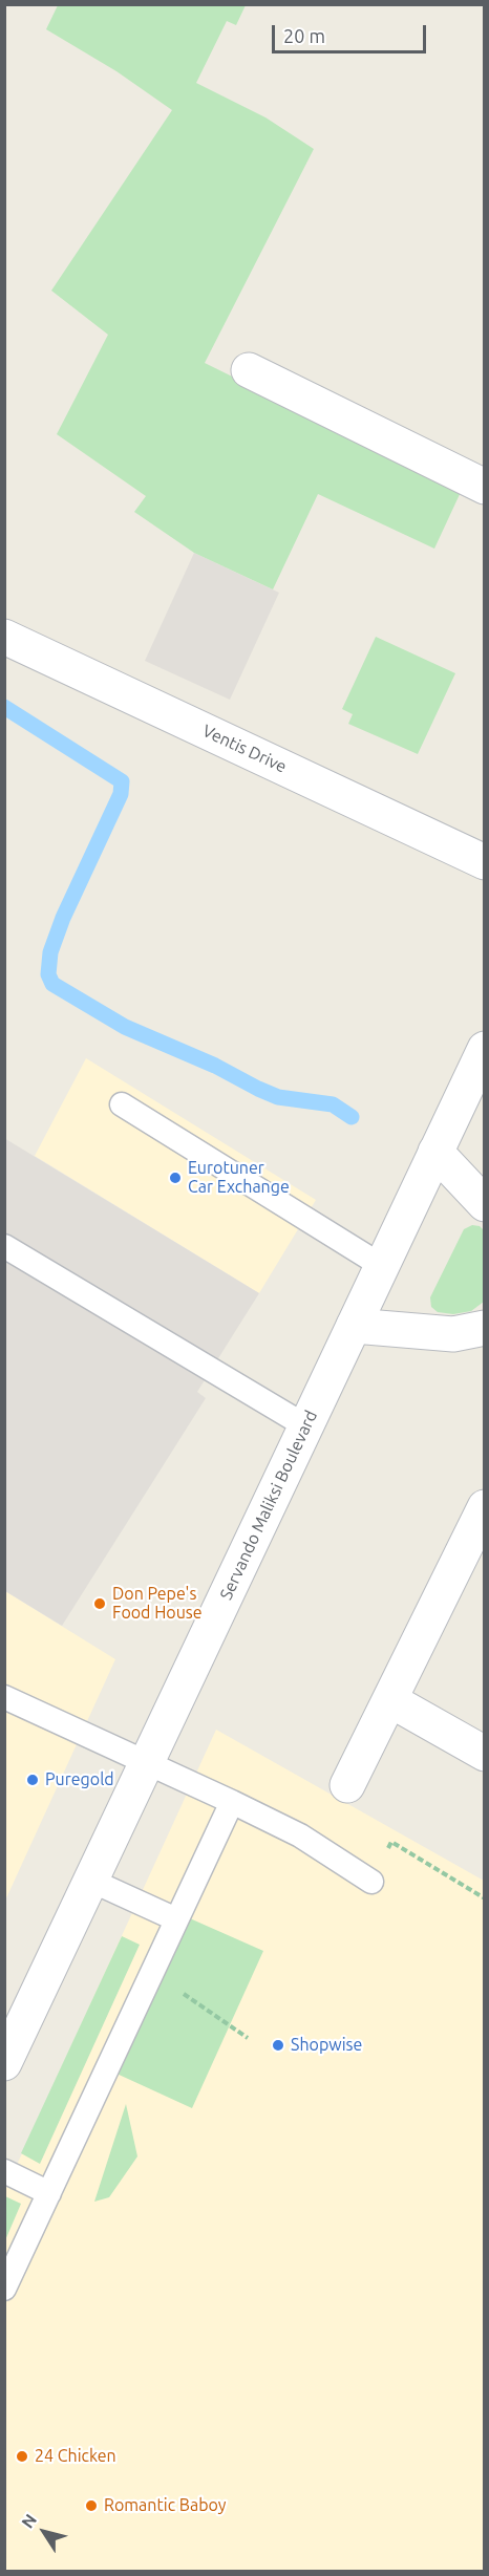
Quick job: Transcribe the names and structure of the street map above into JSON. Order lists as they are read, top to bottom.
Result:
{
  "streets": {
    "street": ["Ventis Drive", "Servando Maliksi Boulevard"]
  },
  "places": [
    "Eurotuner Car Exchange",
    "Don Pepe's Food House",
    "Puregold",
    "Shopwise",
    "24 Chicken",
    "Romantic Baboy"
  ],
  "scale_bar": "20 m",
  "north": "top left"
}
